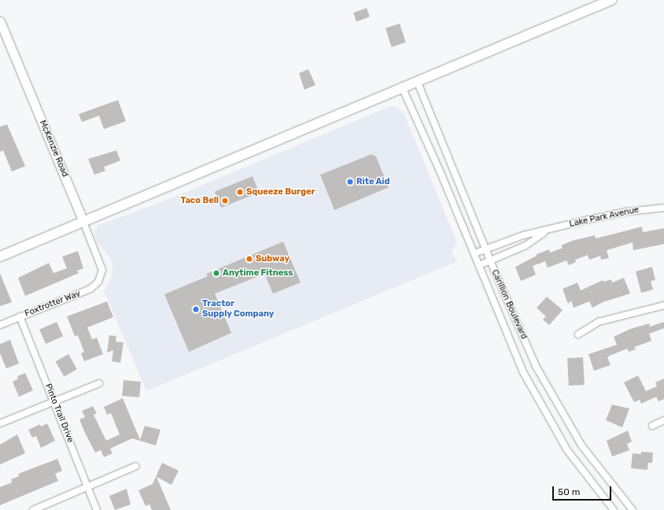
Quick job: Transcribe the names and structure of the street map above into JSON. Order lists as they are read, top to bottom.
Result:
{
  "streets": {
    "street": [
      "McKenzie Road",
      "Lake Park Avenue",
      "Foxtrotter Way",
      "Carillion Boulevard",
      "Pinto Trail Drive"
    ]
  },
  "crossings": [
    ["McKenzie Road", "Foxtrotter Way"],
    ["Lake Park Avenue", "Carillion Boulevard"],
    ["Foxtrotter Way", "Pinto Trail Drive"]
  ],
  "places": [
    "Rite Aid",
    "Squeeze Burger",
    "Taco Bell",
    "Subway",
    "Anytime Fitness",
    "Tractor Supply Company"
  ],
  "scale_bar": "50 m"
}
